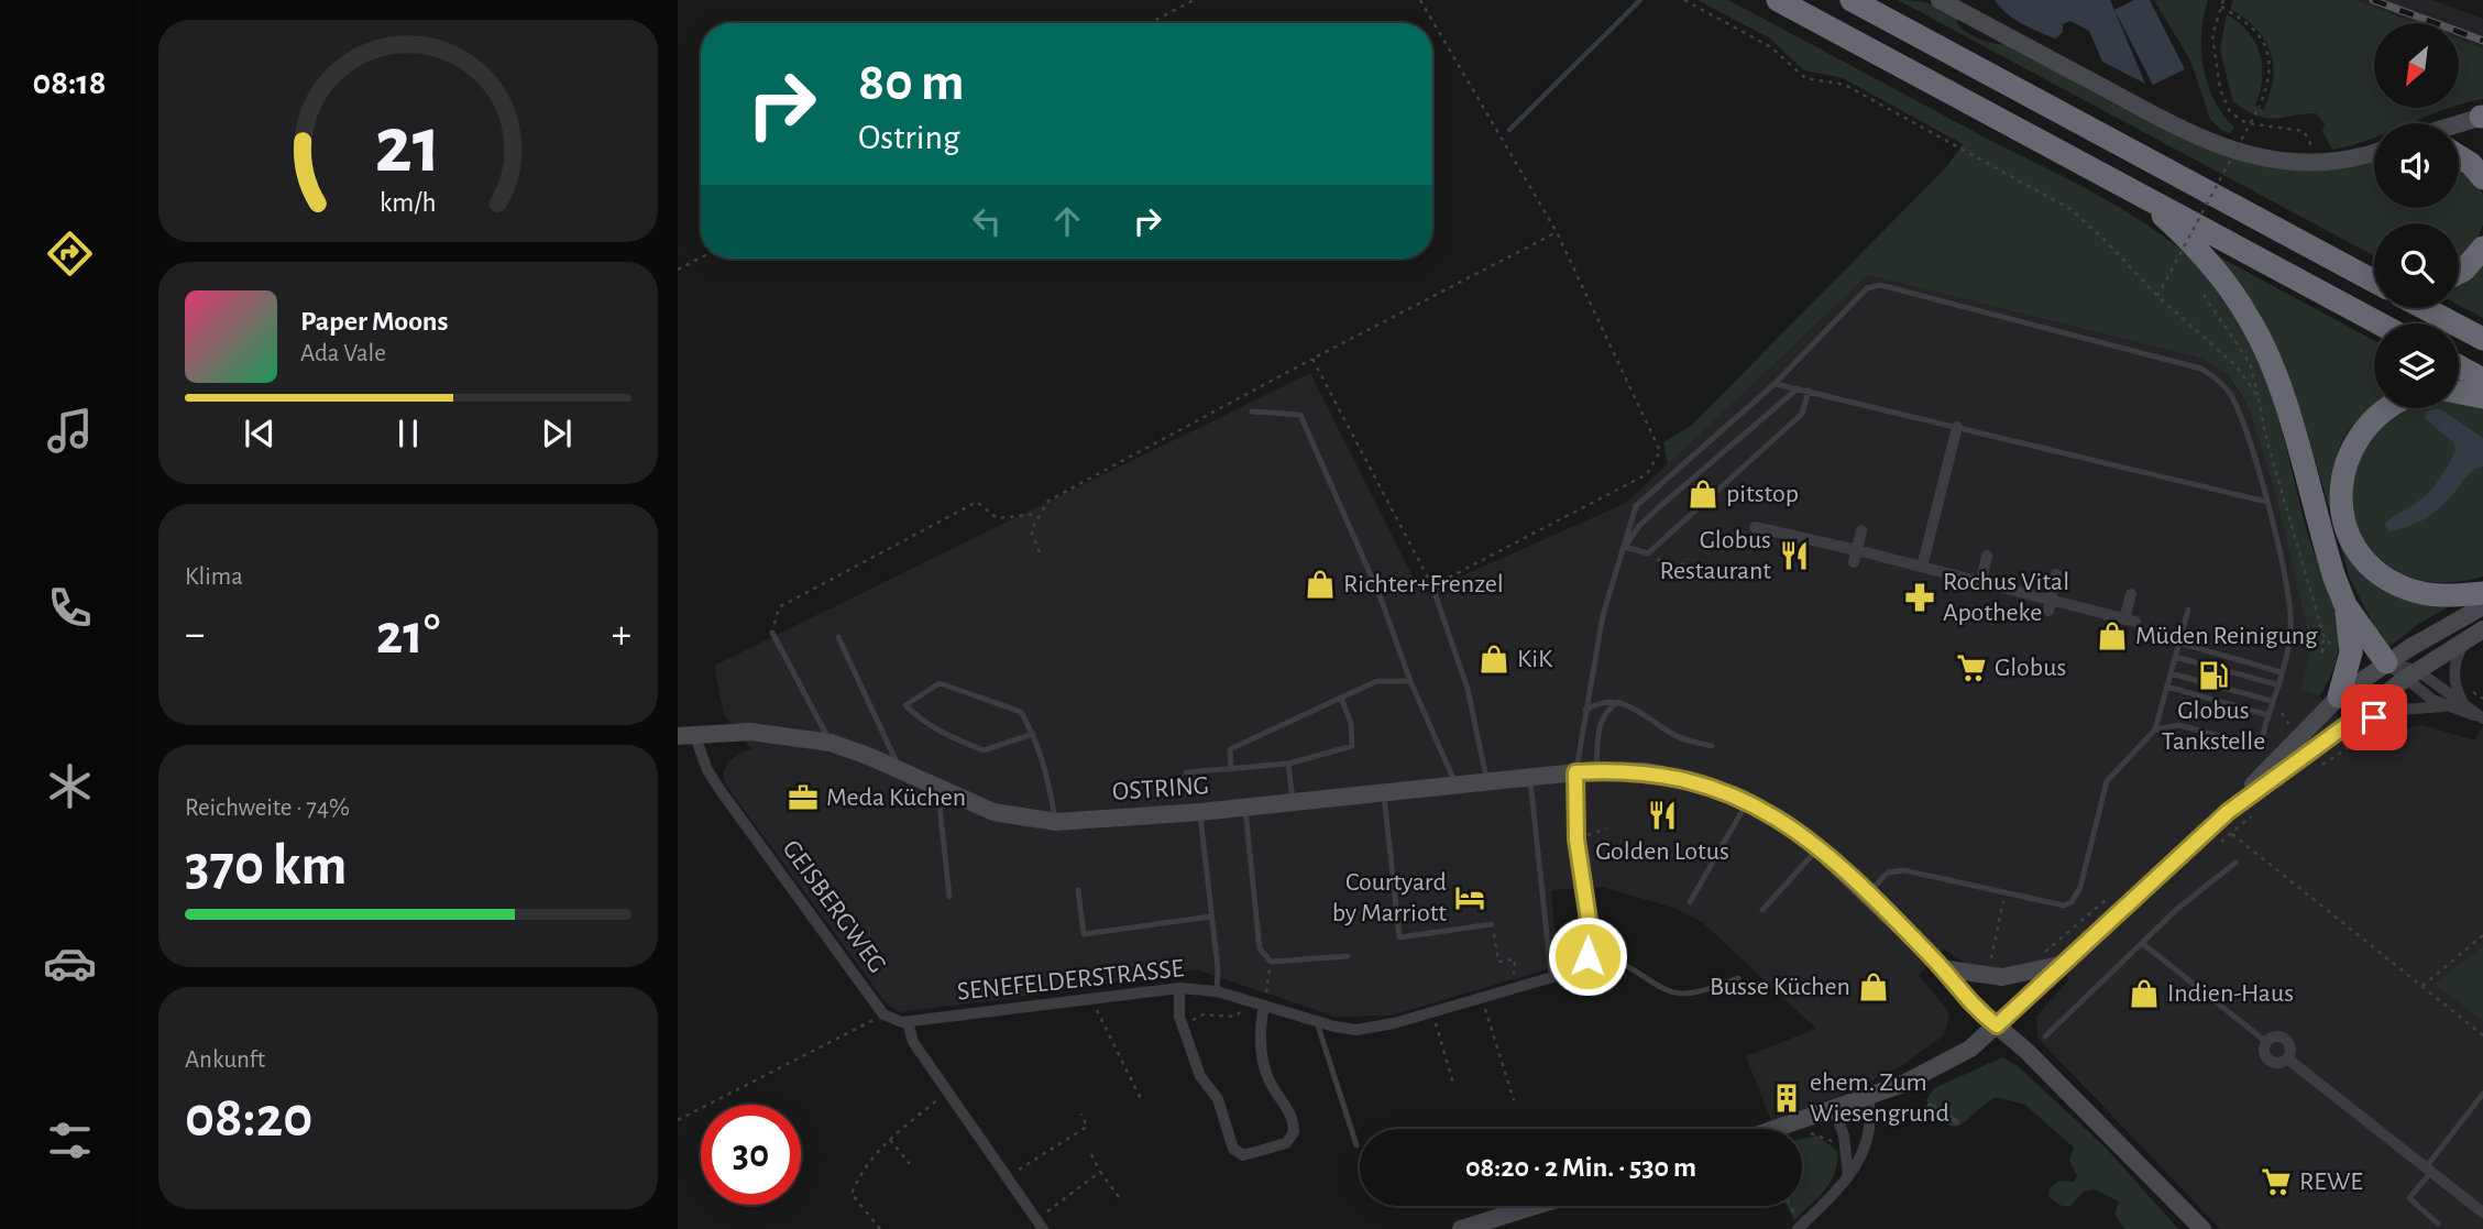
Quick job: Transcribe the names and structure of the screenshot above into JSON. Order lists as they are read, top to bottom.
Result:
{
  "streets": {
    "main road": ["OSTRING"],
    "street": ["GEISBERGWEG", "SENEFELDERSTRASSE"]
  },
  "crossings": [
    ["OSTRING", "GEISBERGWEG"],
    ["GEISBERGWEG", "SENEFELDERSTRASSE"]
  ],
  "places": {
    "shop": [
      "pitstop",
      "Richter+Frenzel",
      "Müden Reinigung",
      "KiK",
      "Busse Küchen",
      "Indien-Haus"
    ],
    "restaurant": ["Globus Restaurant", "Golden Lotus"],
    "pharmacy": ["Rochus Vital Apotheke"],
    "supermarket": ["Globus", "REWE"],
    "fuel station": ["Globus Tankstelle"],
    "office": ["Meda Küchen"],
    "hotel": ["Courtyard by Marriott"],
    "building": ["ehem. Zum Wiesengrund"]
  },
  "north": "bottom left",
  "page": {
    "tabs": "08:18",
    "turn": ["80 m", "Ostring"],
    "song": ["Paper Moons", "Ada Vale"],
    "tile": [
      "Klima",
      ["Reichweite · 74%", "370 km"],
      ["Ankunft", "08:20"]
    ],
    "heat": ["−", "21°", "+"],
    "limit": "30",
    "trip": "08:20 · 2 Min. · 530 m",
    "gauge": ["21", "km/h"]
  }
}
